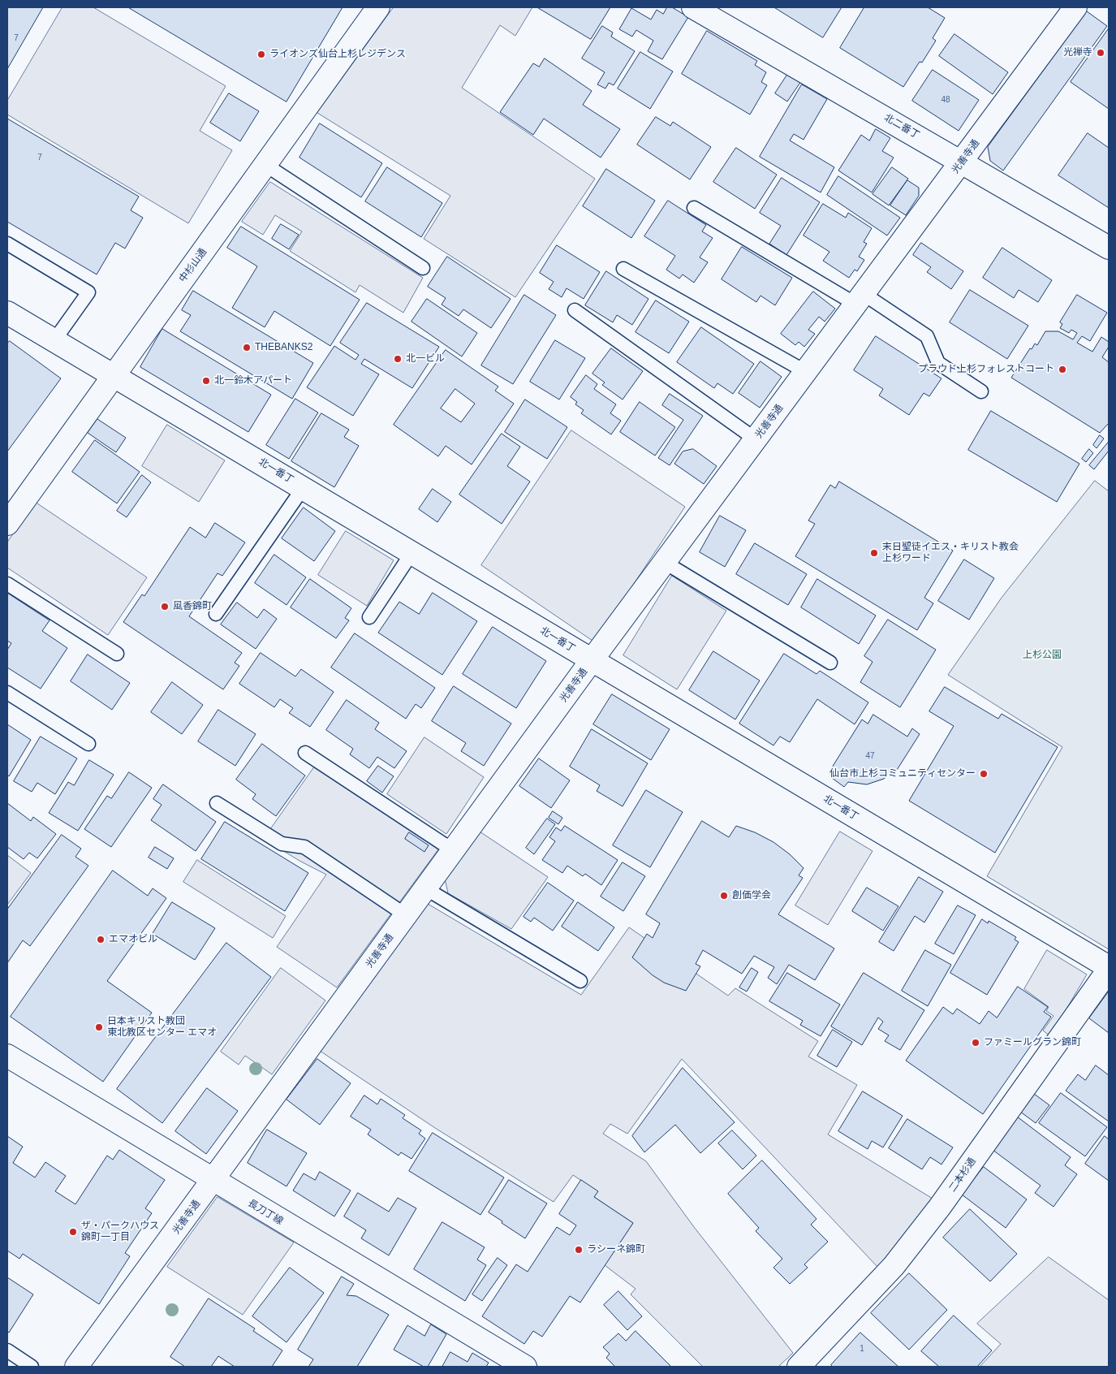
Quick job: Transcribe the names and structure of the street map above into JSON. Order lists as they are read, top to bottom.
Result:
{
  "streets": {
    "street": [
      "北二番丁",
      "光善寺通",
      "中杉山通",
      "北一番丁",
      "二本杉通",
      "長刀丁線"
    ]
  },
  "crossings": [
    ["北二番丁", "光善寺通"],
    ["光善寺通", "北一番丁"],
    ["光善寺通", "長刀丁線"],
    ["中杉山通", "北一番丁"],
    ["北一番丁", "二本杉通"]
  ],
  "parks": ["上杉公園"],
  "places": [
    "光禅寺",
    "ライオンズ仙台上杉レジデンス",
    "THEBANKS2",
    "北一ビル",
    "プラウド上杉フォレストコート",
    "北一鈴木アパート",
    "末日聖徒イエス・キリスト教会 上杉ワード",
    "風香錦町",
    "仙台市上杉コミュニティセンター",
    "創価学会",
    "エマオビル",
    "日本キリスト教団 東北教区センター エマオ",
    "ファミールグラン錦町",
    "ザ・パークハウス 錦町一丁目",
    "ラシーネ錦町"
  ],
  "house_numbers": [
    "7",
    "48",
    "7",
    "47",
    "1"
  ]
}
